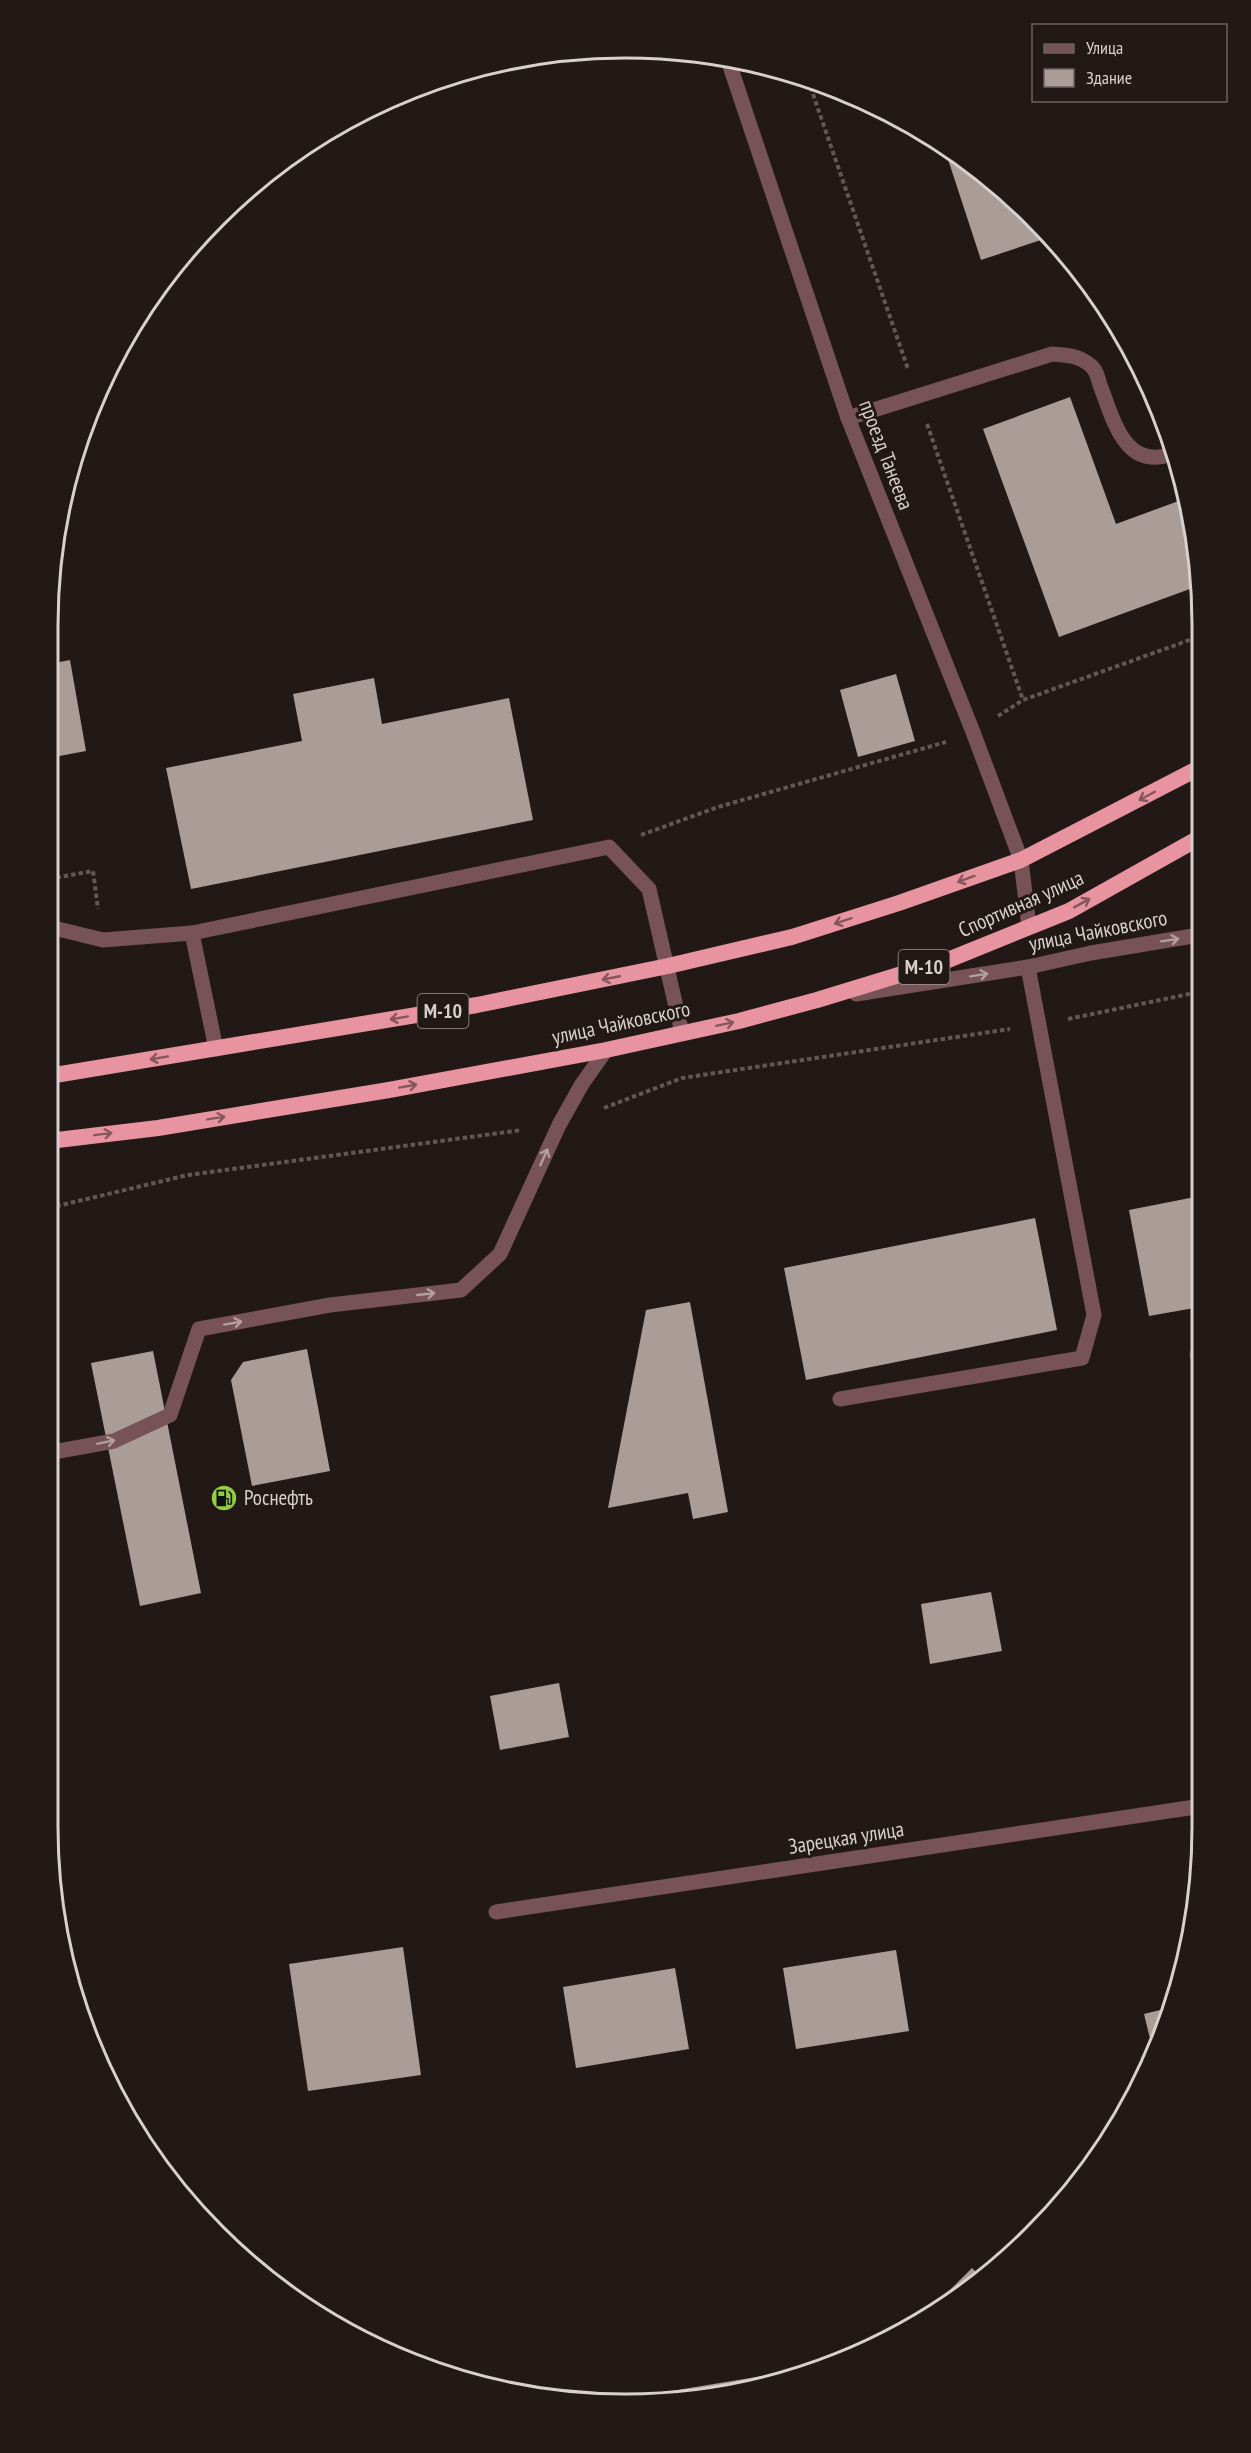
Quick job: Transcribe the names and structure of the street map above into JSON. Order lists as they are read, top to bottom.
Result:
{
  "streets": {
    "highway": ["Спортивная улица", "улица Чайковского", "М-10"],
    "street": ["проезд Танеева", "Зарецкая улица"]
  },
  "crossings": [
    ["проезд Танеева", "Спортивная улица"],
    ["Спортивная улица", "улица Чайковского"],
    ["Спортивная улица", "М-10"]
  ],
  "one_way": ["улица Чайковского"],
  "places": {
    "fuel station": ["Роснефть"]
  },
  "legend": ["Улица", "Здание"]
}
